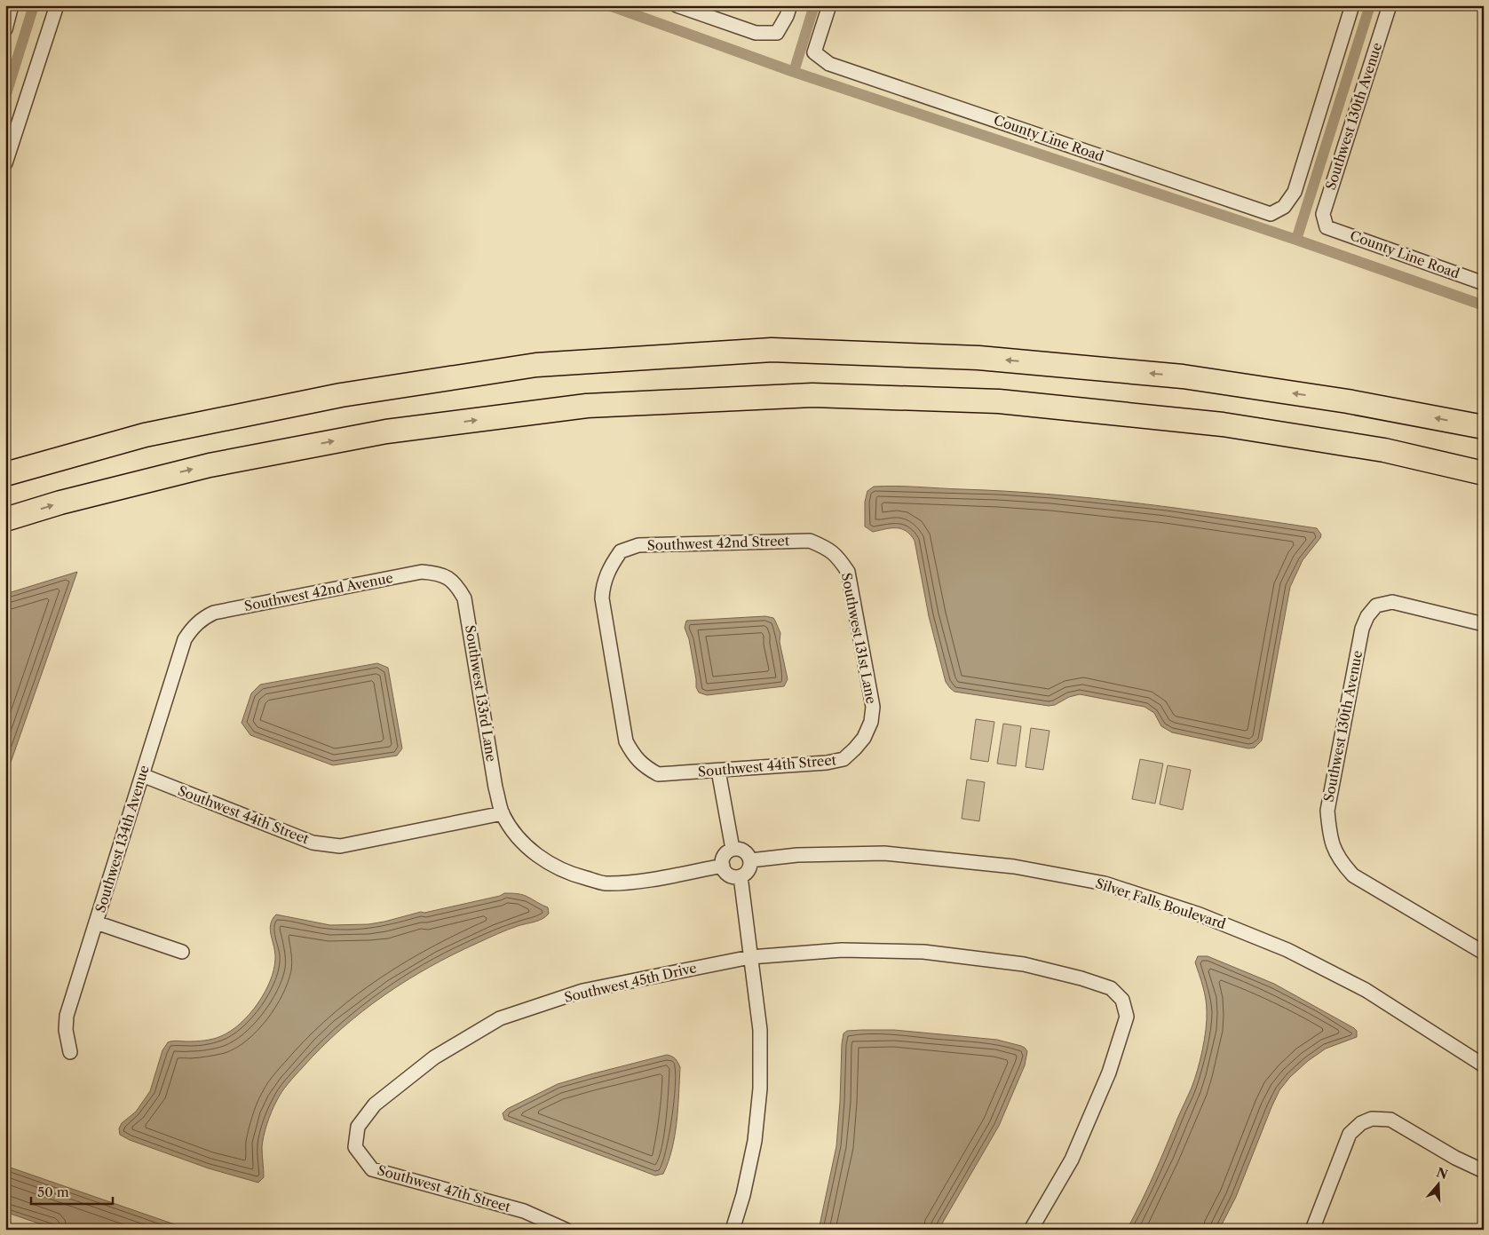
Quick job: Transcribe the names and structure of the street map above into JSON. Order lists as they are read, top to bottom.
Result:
{
  "streets": {
    "street": [
      "Southwest 130th Avenue",
      "County Line Road",
      "Southwest 42nd Street",
      "Southwest 42nd Avenue",
      "Southwest 131st Lane",
      "Southwest 133rd Lane",
      "Southwest 44th Street",
      "Southwest 134th Avenue",
      "Silver Falls Boulevard",
      "Southwest 45th Drive",
      "Southwest 47th Street"
    ]
  },
  "crossings": [
    ["Southwest 130th Avenue", "County Line Road"],
    ["Southwest 42nd Street", "Southwest 131st Lane"],
    ["Southwest 42nd Street", "Southwest 44th Street"],
    ["Southwest 42nd Avenue", "Southwest 133rd Lane"],
    ["Southwest 42nd Avenue", "Southwest 134th Avenue"],
    ["Southwest 131st Lane", "Southwest 44th Street"],
    ["Southwest 133rd Lane", "Southwest 44th Street"],
    ["Southwest 44th Street", "Southwest 134th Avenue"],
    ["Southwest 45th Drive", "Southwest 47th Street"]
  ],
  "scale_bar": "50 m",
  "north": "top"
}
